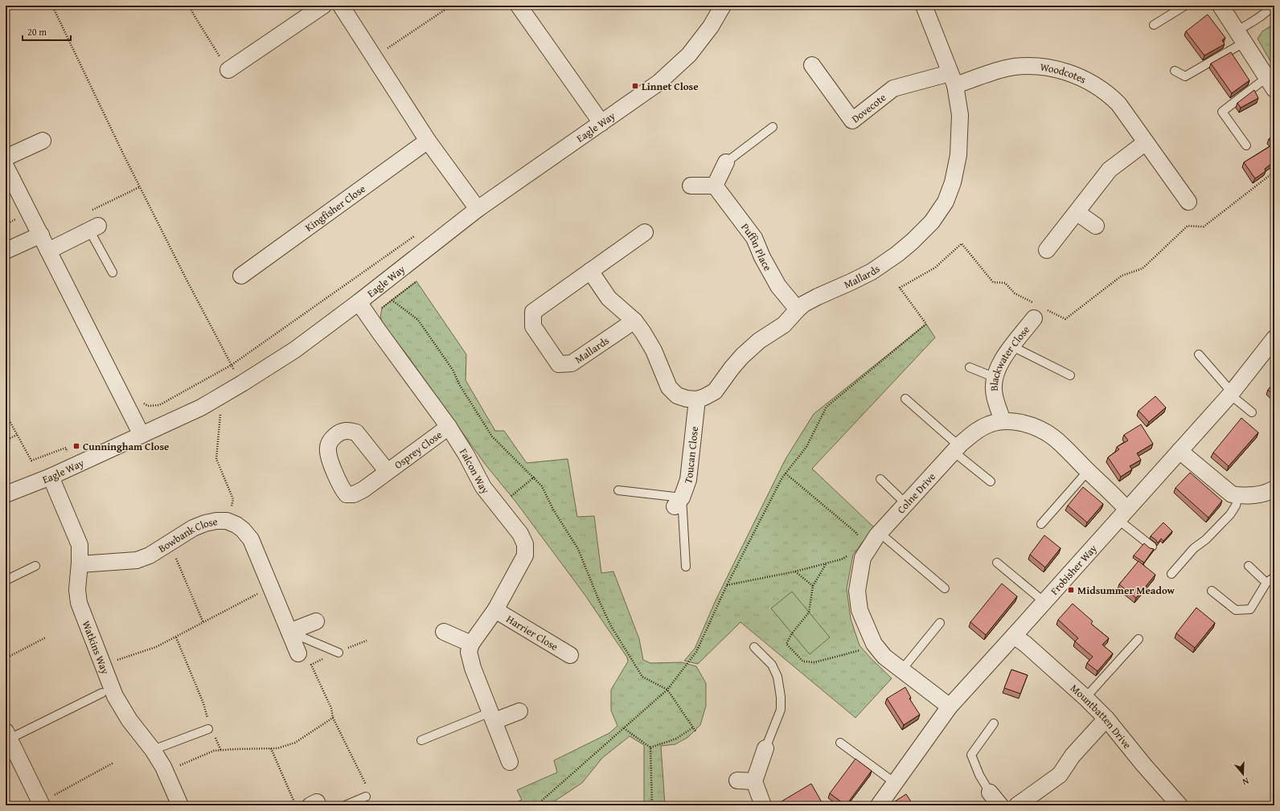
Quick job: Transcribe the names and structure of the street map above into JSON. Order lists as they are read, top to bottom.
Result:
{
  "streets": {
    "street": [
      "Woodcotes",
      "Dovecote",
      "Eagle Way",
      "Kingfisher Close",
      "Puffin Place",
      "Mallards",
      "Blackwater Close",
      "Osprey Close",
      "Toucan Close",
      "Falcon Way",
      "Colne Drive",
      "Bowbank Close",
      "Frobisher Way",
      "Harrier Close",
      "Watkins Way",
      "Mountbatten Drive"
    ]
  },
  "crossings": [
    ["Woodcotes", "Dovecote"],
    ["Woodcotes", "Mallards"],
    ["Dovecote", "Mallards"],
    ["Eagle Way", "Falcon Way"],
    ["Eagle Way", "Watkins Way"],
    ["Puffin Place", "Mallards"],
    ["Mallards", "Toucan Close"],
    ["Blackwater Close", "Colne Drive"],
    ["Osprey Close", "Falcon Way"],
    ["Falcon Way", "Harrier Close"],
    ["Colne Drive", "Frobisher Way"],
    ["Bowbank Close", "Watkins Way"],
    ["Frobisher Way", "Mountbatten Drive"]
  ],
  "places": {
    "transit": ["Linnet Close", "Cunningham Close", "Midsummer Meadow"]
  },
  "scale_bar": "20 m",
  "north": "bottom"
}
